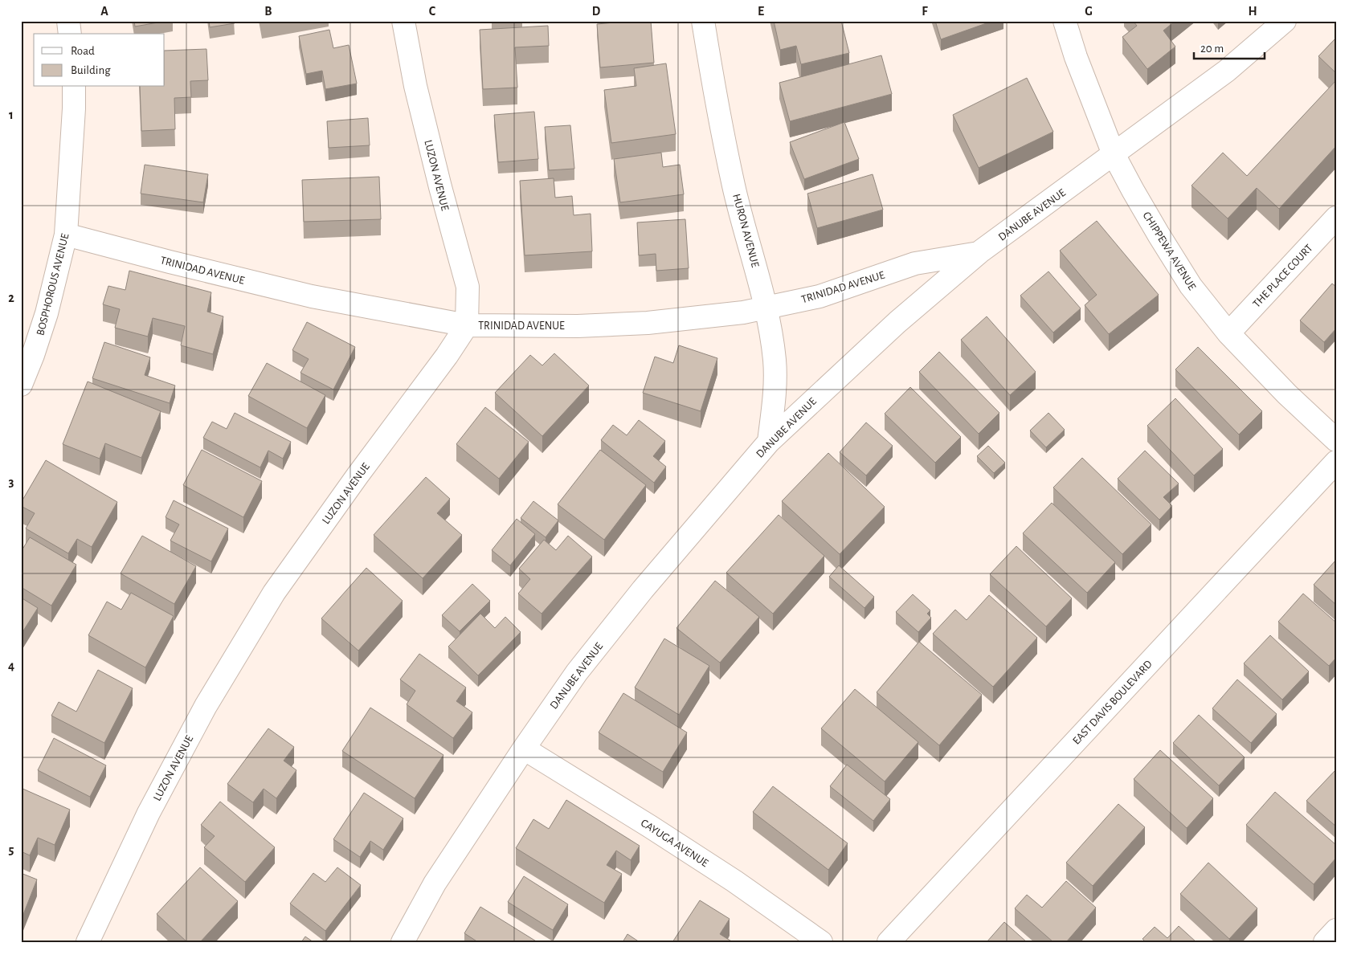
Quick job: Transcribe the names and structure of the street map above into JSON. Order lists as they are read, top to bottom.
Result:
{
  "streets": {
    "street": [
      "LUZON AVENUE",
      "DANUBE AVENUE",
      "HURON AVENUE",
      "CHIPPEWA AVENUE",
      "TRINIDAD AVENUE",
      "THE PLACE COURT",
      "BOSPHOROUS AVENUE",
      "EAST DAVIS BOULEVARD",
      "CAYUGA AVENUE"
    ]
  },
  "crossings": [
    ["LUZON AVENUE", "TRINIDAD AVENUE"],
    ["DANUBE AVENUE", "HURON AVENUE"],
    ["DANUBE AVENUE", "CHIPPEWA AVENUE"],
    ["DANUBE AVENUE", "TRINIDAD AVENUE"],
    ["DANUBE AVENUE", "CAYUGA AVENUE"],
    ["HURON AVENUE", "TRINIDAD AVENUE"],
    ["CHIPPEWA AVENUE", "THE PLACE COURT"],
    ["TRINIDAD AVENUE", "BOSPHOROUS AVENUE"]
  ],
  "legend": ["Road", "Building"],
  "scale_bar": "20 m",
  "grid": {
    "columns": [
      "A",
      "B",
      "C",
      "D",
      "E",
      "F",
      "G",
      "H"
    ],
    "rows": [
      "1",
      "2",
      "3",
      "4",
      "5"
    ]
  }
}
